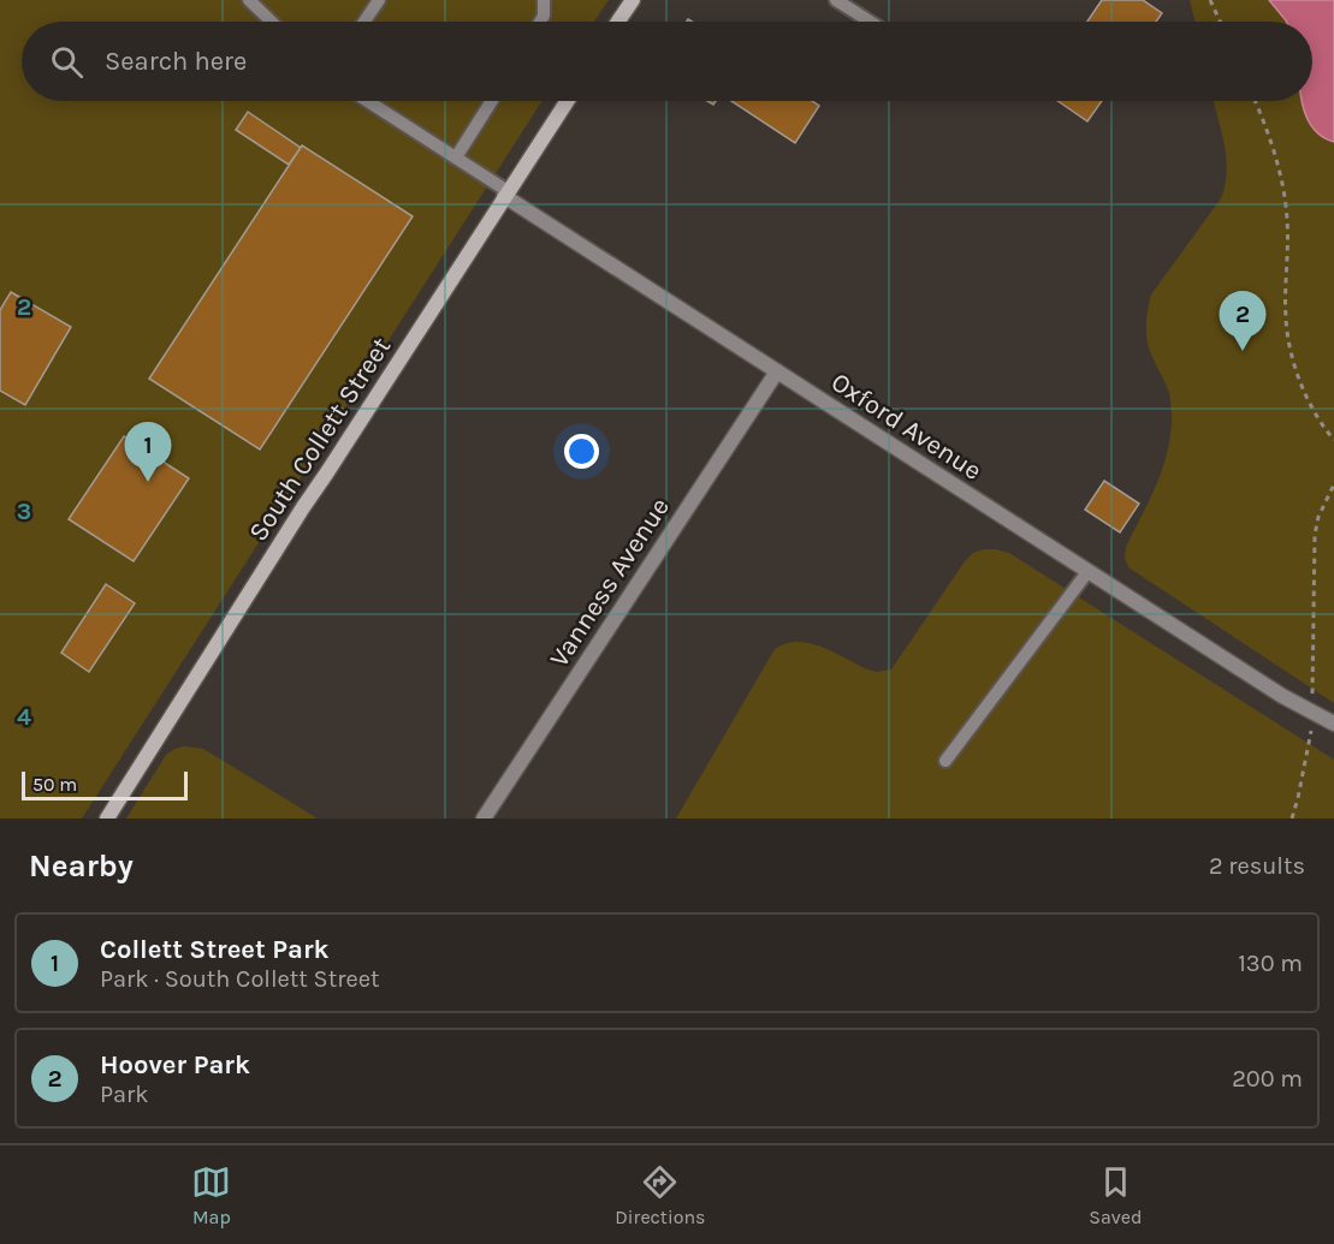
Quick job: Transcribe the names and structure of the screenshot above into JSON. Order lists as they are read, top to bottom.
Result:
{
  "streets": {
    "street": ["Oxford Avenue", "South Collett Street", "Vanness Avenue"]
  },
  "crossings": [
    ["Oxford Avenue", "South Collett Street"],
    ["Oxford Avenue", "Vanness Avenue"]
  ],
  "scale_bar": "50 m",
  "page": {
    "search": "Search here",
    "pins": ["2", "1"],
    "scale": "50 m",
    "heading": ["Nearby", "2 results"],
    "list": [
      {
        "mark": "1",
        "name": "Collett Street Park",
        "note": "Park · South Collett Street",
        "value": "130 m"
      },
      {
        "mark": "2",
        "name": "Hoover Park",
        "note": "Park",
        "value": "200 m"
      }
    ],
    "nav": ["Map", "Directions", "Saved"]
  },
  "grid": {
    "rows": ["2", "3", "4"]
  }
}
